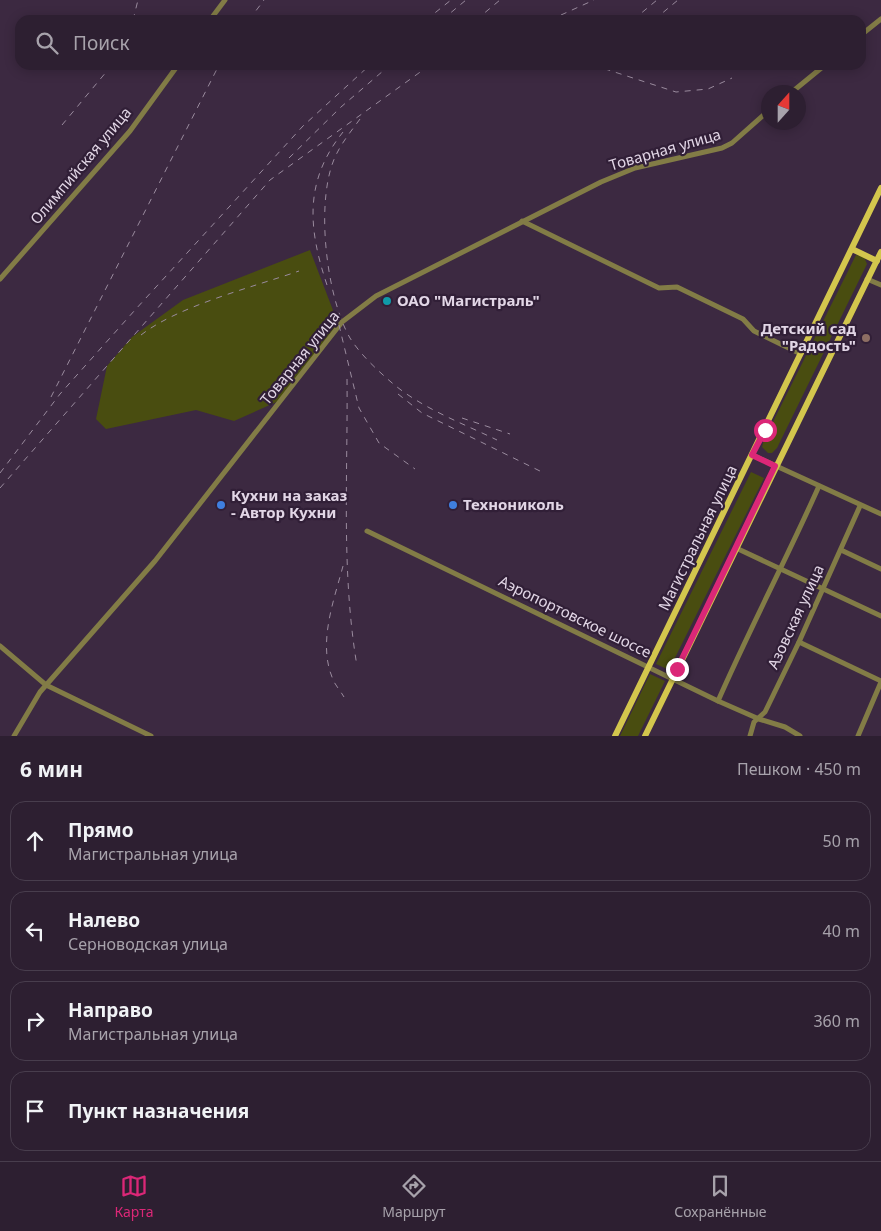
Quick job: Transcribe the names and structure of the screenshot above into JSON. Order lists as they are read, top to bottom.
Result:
{
  "streets": {
    "main road": ["Магистральная улица"],
    "street": [
      "Товарная улица",
      "Олимпийская улица",
      "Аэропортовское шоссе",
      "Азовская улица"
    ]
  },
  "crossings": [
    ["Магистральная улица", "Аэропортовское шоссе"],
    ["Аэропортовское шоссе", "Азовская улица"]
  ],
  "places": [
    "ОАО \"Магистраль\"",
    "Детский сад \"Радость\"",
    "Кухни на заказ - Автор Кухни",
    "Технониколь"
  ],
  "north": "top",
  "page": {
    "search": "Поиск",
    "heading": ["6 мин", "Пешком · 450 m"],
    "list": [
      ["Прямо", "Магистральная улица", "50 m"],
      ["Налево", "Серноводская улица", "40 m"],
      ["Направо", "Магистральная улица", "360 m"],
      "Пункт назначения"
    ],
    "nav": ["Карта", "Маршрут", "Сохранённые"]
  }
}
